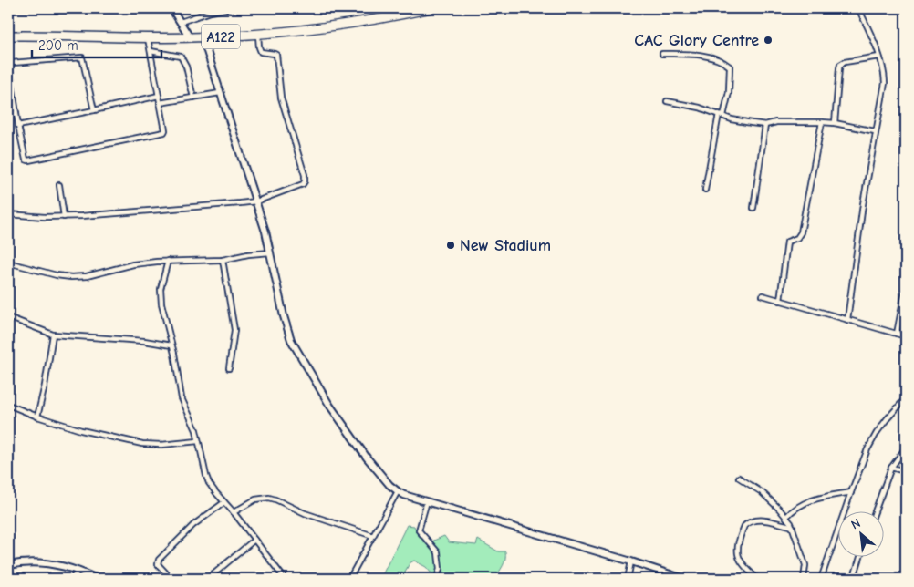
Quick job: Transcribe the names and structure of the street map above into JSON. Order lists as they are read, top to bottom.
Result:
{
  "streets": {
    "highway": ["A122"]
  },
  "places": ["CAC Glory Centre", "New Stadium"],
  "scale_bar": "200 m",
  "north": "top left"
}
